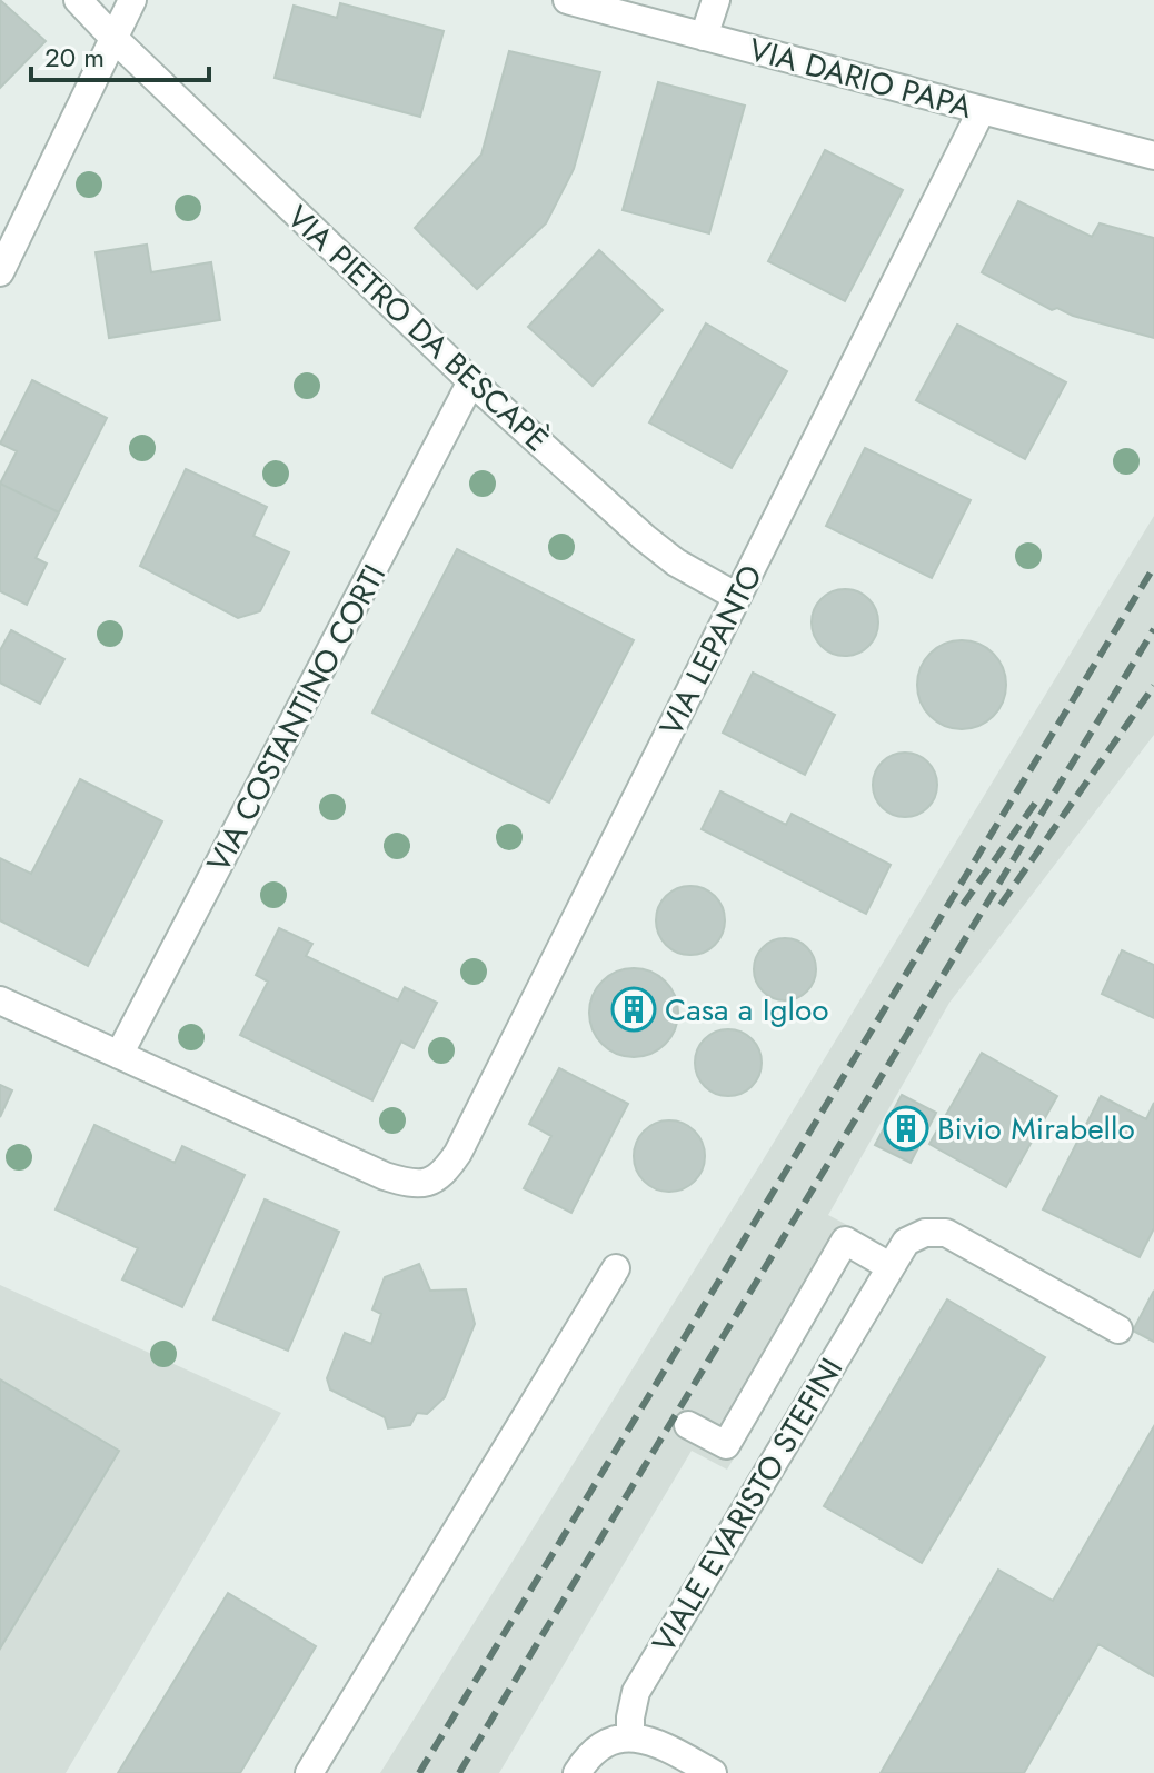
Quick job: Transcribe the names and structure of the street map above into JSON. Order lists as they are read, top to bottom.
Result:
{
  "streets": {
    "street": [
      "VIA DARIO PAPA",
      "VIA PIETRO DA BESCAPÈ",
      "VIA LEPANTO",
      "VIA COSTANTINO CORTI",
      "VIALE EVARISTO STEFINI"
    ]
  },
  "crossings": [
    ["VIA DARIO PAPA", "VIA LEPANTO"],
    ["VIA PIETRO DA BESCAPÈ", "VIA LEPANTO"],
    ["VIA PIETRO DA BESCAPÈ", "VIA COSTANTINO CORTI"],
    ["VIA LEPANTO", "VIA COSTANTINO CORTI"]
  ],
  "places": {
    "building": ["Casa a Igloo", "Bivio Mirabello"]
  },
  "scale_bar": "20 m"
}
